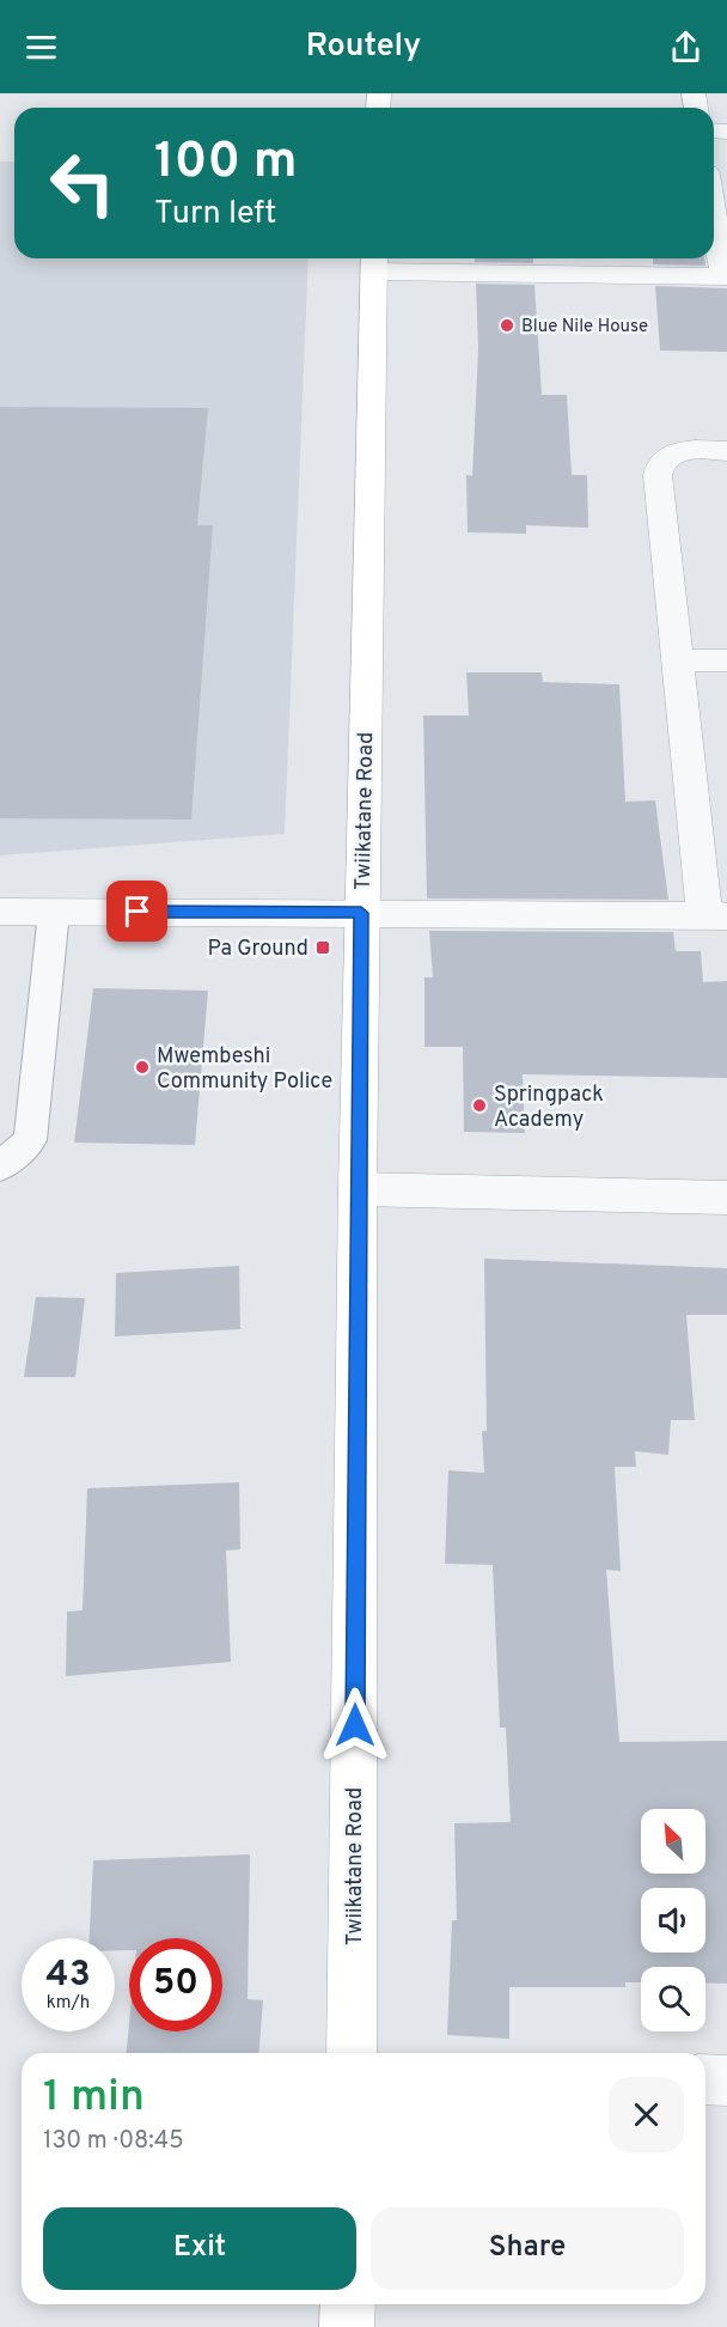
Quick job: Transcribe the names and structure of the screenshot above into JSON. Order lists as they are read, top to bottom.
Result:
{
  "streets": {
    "main road": ["Twiikatane Road"]
  },
  "places": {
    "other": ["Blue Nile House", "Mwembeshi Community Police", "Springpack Academy"],
    "transit": ["Pa Ground"]
  },
  "north": "top left",
  "page": {
    "header": "Routely",
    "turn": ["100 m", "Turn left"],
    "speed": "43 km/h",
    "limit": "50",
    "heading": ["1 min", "130 m · 08:45"],
    "buttons": ["Exit", "Share"]
  }
}
